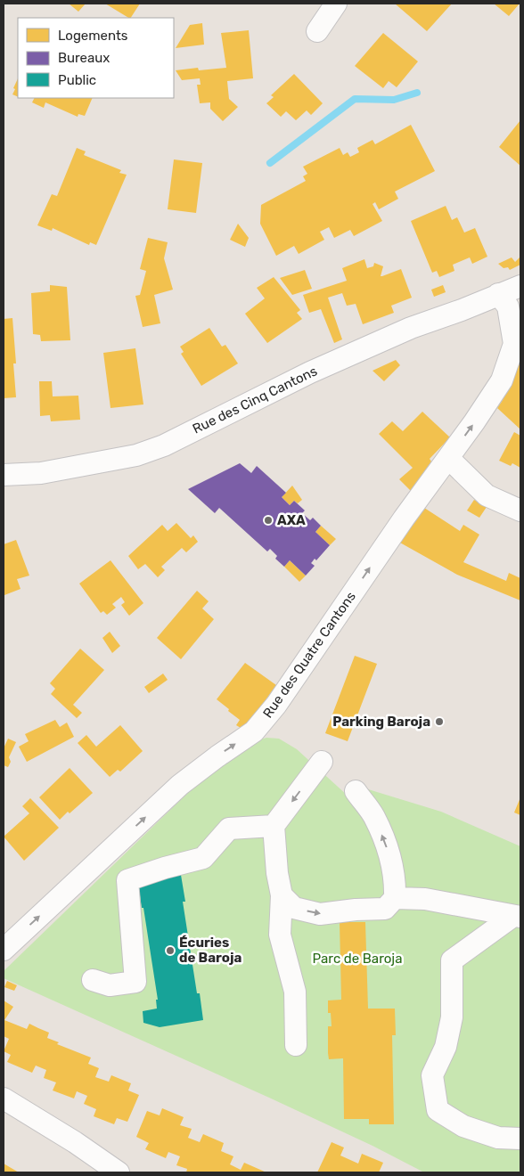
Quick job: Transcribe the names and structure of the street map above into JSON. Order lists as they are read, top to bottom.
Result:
{
  "streets": {
    "street": ["Rue des Cinq Cantons", "Rue des Quatre Cantons"]
  },
  "crossings": [
    ["Rue des Cinq Cantons", "Rue des Quatre Cantons"]
  ],
  "one_way": ["Rue des Quatre Cantons"],
  "parks": ["Parc de Baroja"],
  "places": ["AXA", "Parking Baroja", "Écuries de Baroja"],
  "legend": ["Logements", "Bureaux", "Public"]
}
